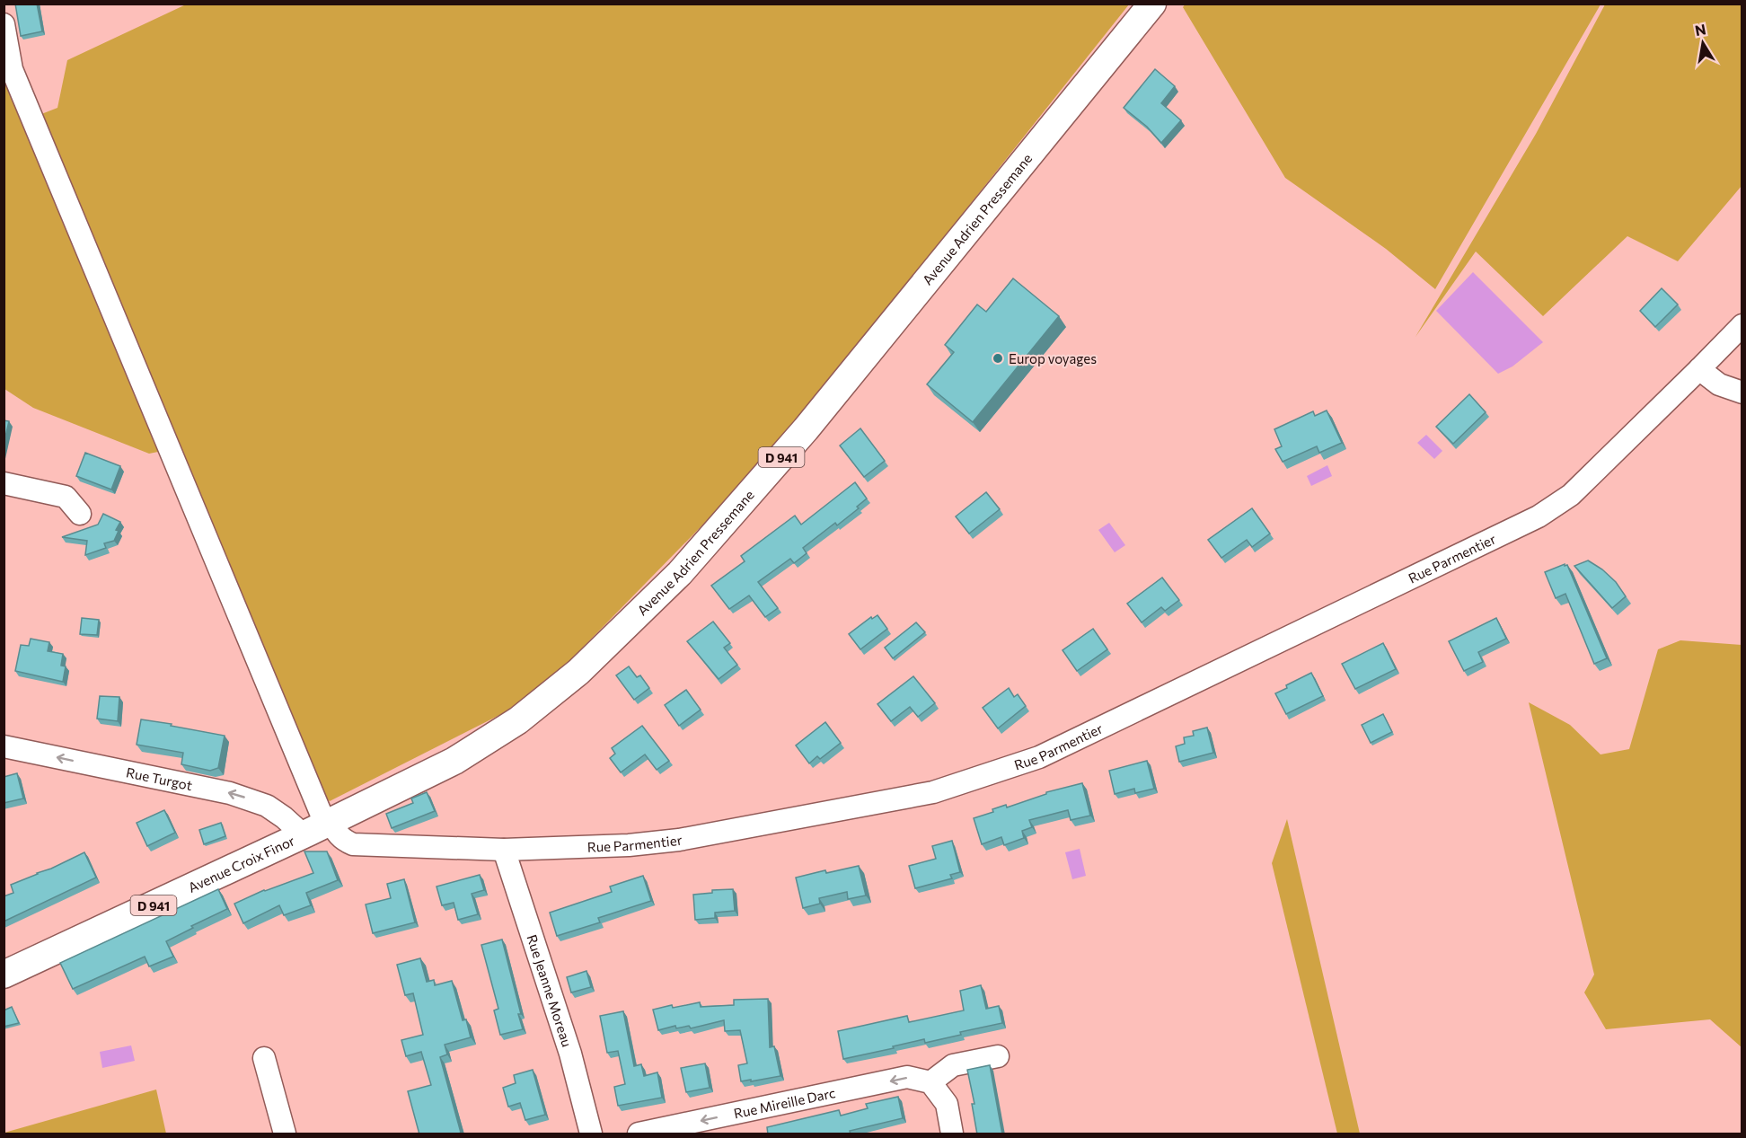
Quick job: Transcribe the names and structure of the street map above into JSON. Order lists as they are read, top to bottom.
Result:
{
  "streets": {
    "main road": ["Avenue Adrien Pressemane", "D 941", "Avenue Croix Finor"],
    "street": [
      "Rue Parmentier",
      "Rue Turgot",
      "Rue Jeanne Moreau",
      "Rue Mireille Darc"
    ]
  },
  "crossings": [
    ["Avenue Adrien Pressemane", "Rue Parmentier"],
    ["Avenue Adrien Pressemane", "Rue Turgot"],
    ["Avenue Adrien Pressemane", "Avenue Croix Finor"],
    ["Rue Parmentier", "Rue Turgot"],
    ["Rue Parmentier", "Avenue Croix Finor"],
    ["Rue Parmentier", "Rue Jeanne Moreau"],
    ["Rue Turgot", "Avenue Croix Finor"]
  ],
  "one_way": ["Rue Turgot", "Rue Mireille Darc"],
  "places": ["Europ voyages"],
  "north": "top"
}
